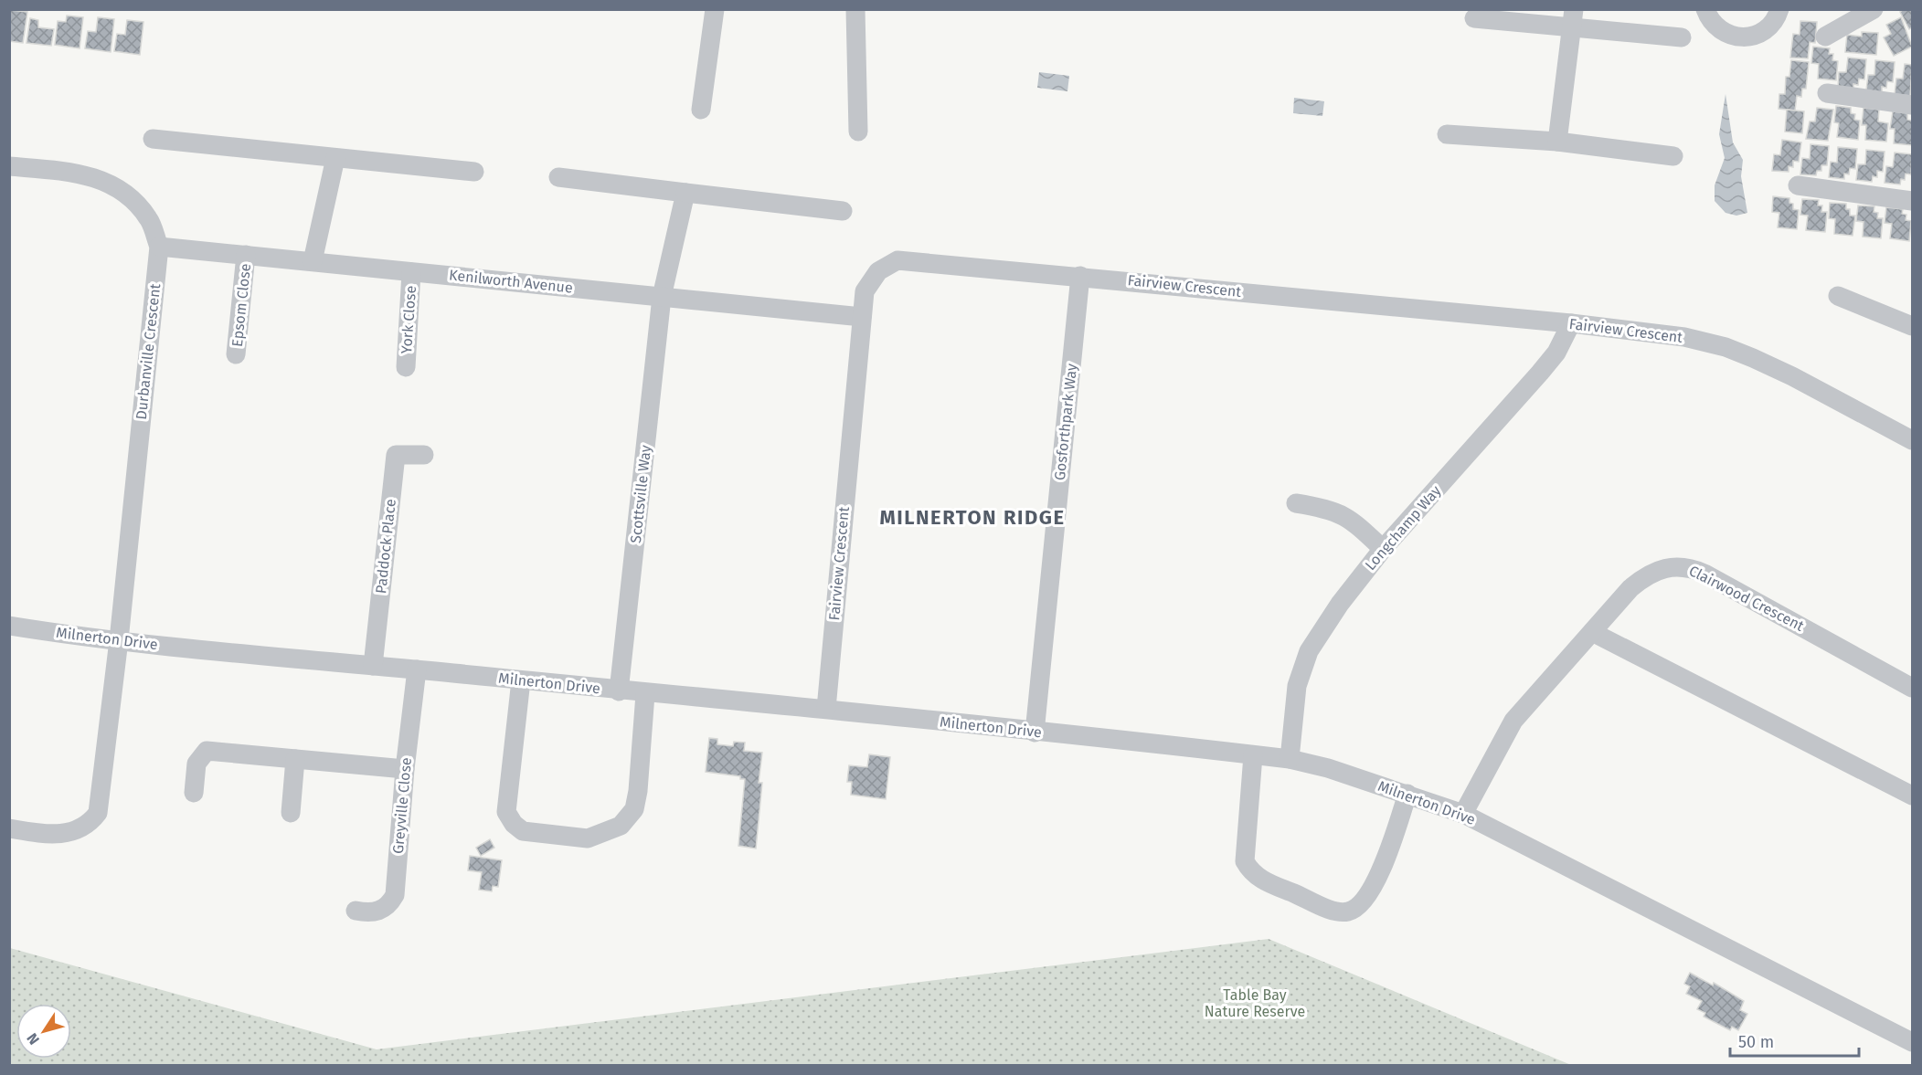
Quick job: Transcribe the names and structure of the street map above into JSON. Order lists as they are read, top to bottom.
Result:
{
  "streets": {
    "street": [
      "Kenilworth Avenue",
      "Fairview Crescent",
      "Epsom Close",
      "York Close",
      "Durbanville Crescent",
      "Gosforthpark Way",
      "Scottsville Way",
      "Longchamp Way",
      "Paddock Place",
      "Clairwood Crescent",
      "Milnerton Drive",
      "Greyville Close"
    ]
  },
  "crossings": [
    ["Kenilworth Avenue", "Fairview Crescent"],
    ["Kenilworth Avenue", "Epsom Close"],
    ["Kenilworth Avenue", "York Close"],
    ["Kenilworth Avenue", "Durbanville Crescent"],
    ["Kenilworth Avenue", "Scottsville Way"],
    ["Fairview Crescent", "Gosforthpark Way"],
    ["Fairview Crescent", "Longchamp Way"],
    ["Fairview Crescent", "Milnerton Drive"],
    ["Durbanville Crescent", "Milnerton Drive"],
    ["Gosforthpark Way", "Milnerton Drive"],
    ["Scottsville Way", "Milnerton Drive"],
    ["Longchamp Way", "Milnerton Drive"],
    ["Paddock Place", "Milnerton Drive"],
    ["Clairwood Crescent", "Milnerton Drive"],
    ["Milnerton Drive", "Greyville Close"]
  ],
  "districts": ["MILNERTON RIDGE"],
  "parks": ["Table Bay Nature Reserve"],
  "scale_bar": "50 m",
  "north": "bottom left"
}
